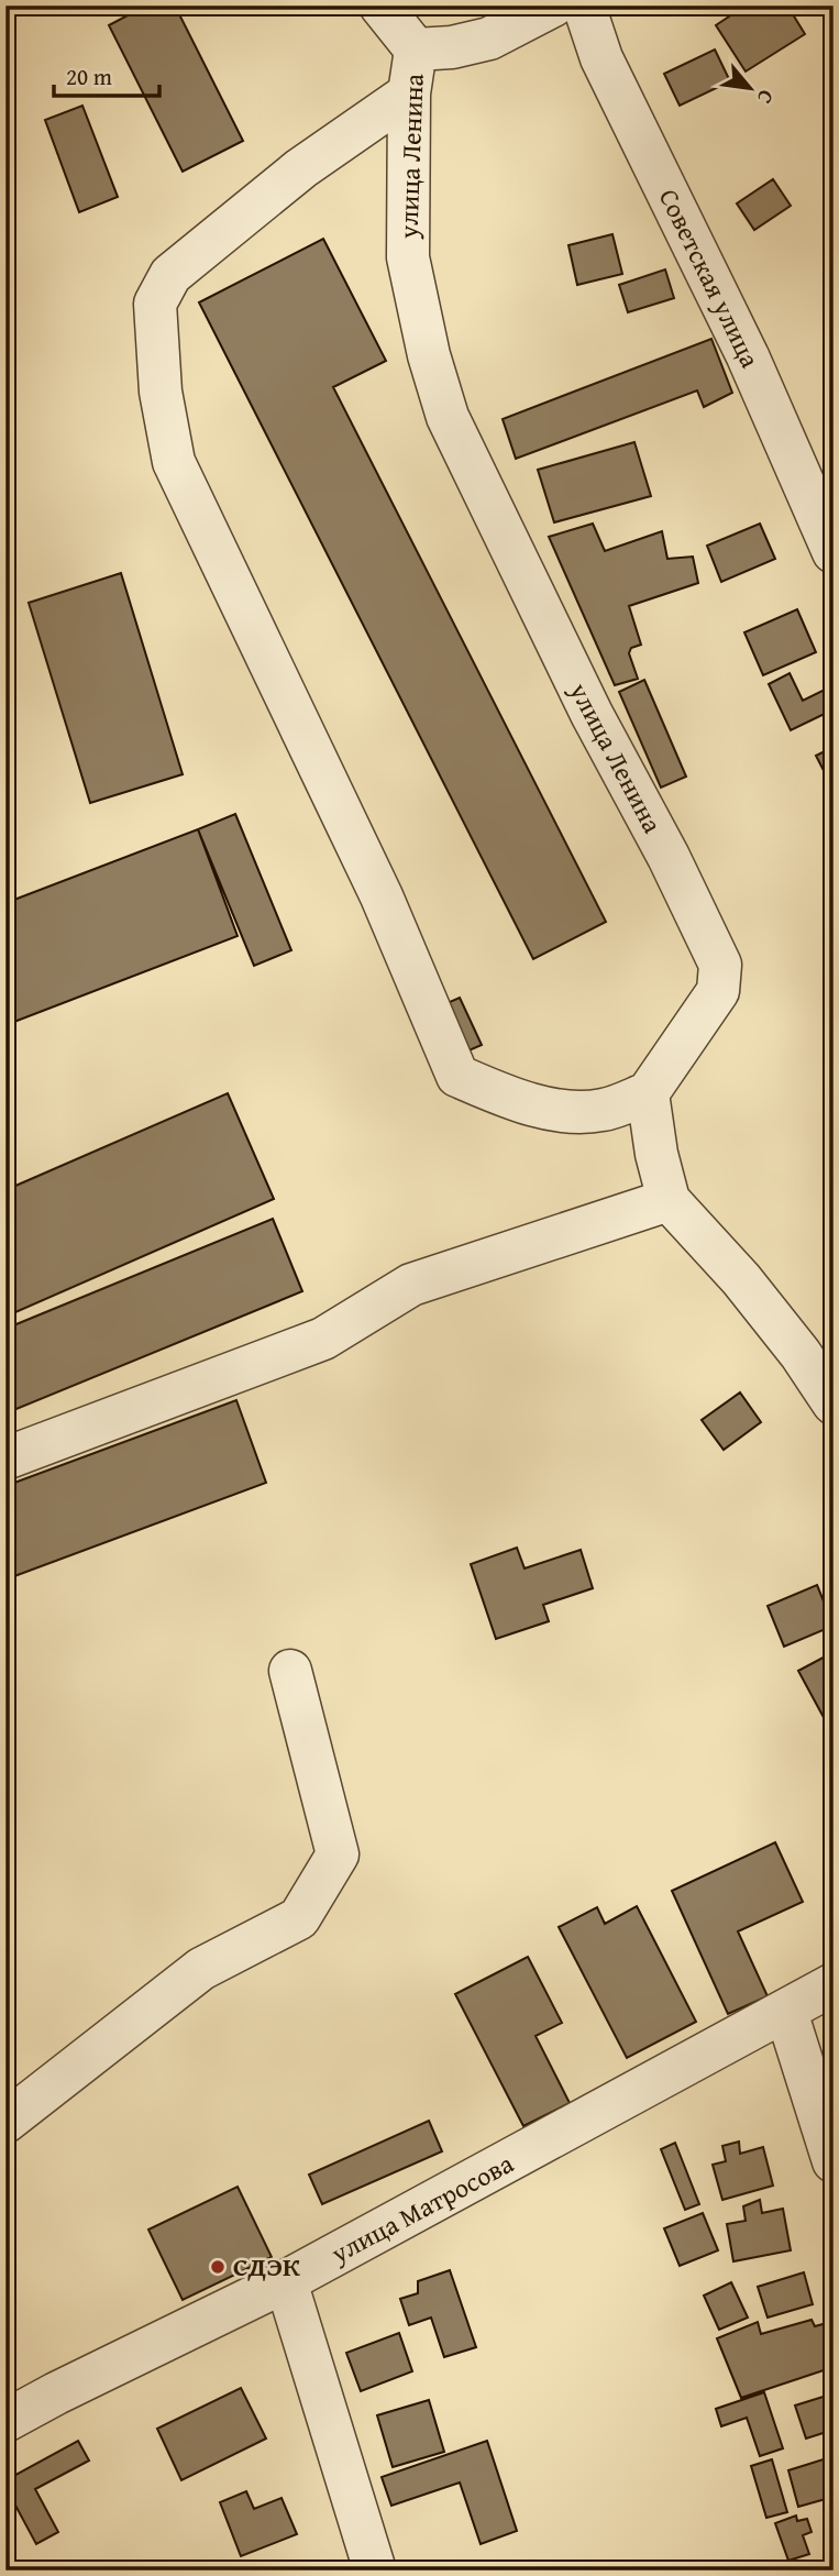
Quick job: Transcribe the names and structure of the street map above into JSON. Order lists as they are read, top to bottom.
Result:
{
  "streets": {
    "street": ["улица Ленина", "Советская улица", "улица Матросова"]
  },
  "places": ["СДЭК"],
  "scale_bar": "20 m",
  "north": "bottom right"
}
